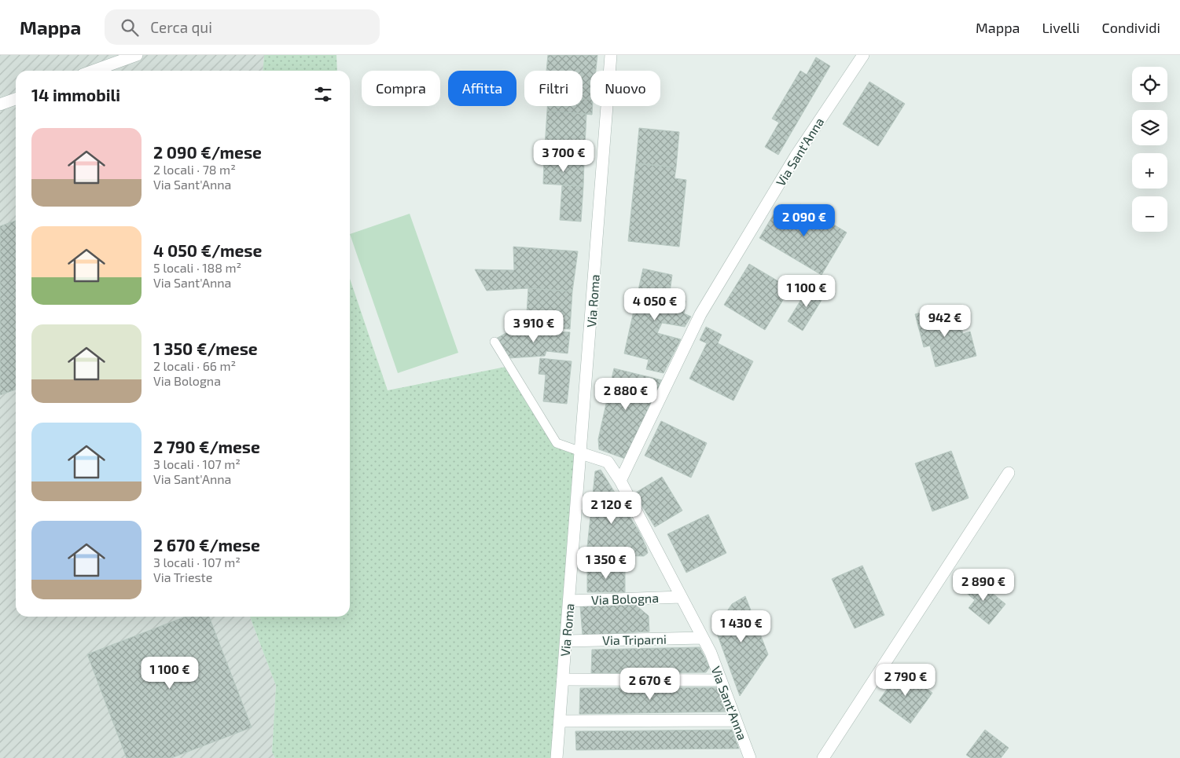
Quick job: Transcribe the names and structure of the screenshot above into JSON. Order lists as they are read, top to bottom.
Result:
{
  "streets": {
    "street": [
      "Via Sant'Anna",
      "Via Roma",
      "Via Bologna",
      "Via Triparni"
    ]
  },
  "crossings": [
    ["Via Sant'Anna", "Via Roma"],
    ["Via Sant'Anna", "Via Bologna"],
    ["Via Sant'Anna", "Via Triparni"],
    ["Via Roma", "Via Bologna"],
    ["Via Roma", "Via Triparni"]
  ],
  "page": {
    "header": "Mappa",
    "search": "Cerca qui",
    "nav": ["Mappa", "Livelli", "Condividi"],
    "map_buttons": ["+", "−"],
    "chip": [
      "Compra",
      "Affitta",
      "Filtri",
      "Nuovo"
    ],
    "heading": "14 immobili",
    "list": [
      {
        "name": "2 090 €/mese",
        "note": "2 locali · 78 m² · Via Sant'Anna"
      },
      {
        "name": "4 050 €/mese",
        "note": "5 locali · 188 m² · Via Sant'Anna"
      },
      {
        "name": "1 350 €/mese",
        "note": "2 locali · 66 m² · Via Bologna"
      },
      {
        "name": "2 790 €/mese",
        "note": "3 locali · 107 m² · Via Sant'Anna"
      },
      {
        "name": "2 670 €/mese",
        "note": "3 locali · 107 m² · Via Trieste"
      }
    ],
    "price": [
      "3 700 €",
      "2 090 €",
      "1 100 €",
      "4 050 €",
      "942 €",
      "3 910 €",
      "2 880 €",
      "2 120 €",
      "1 350 €",
      "2 890 €",
      "1 430 €",
      "1 100 €",
      "2 790 €",
      "2 670 €"
    ]
  }
}
